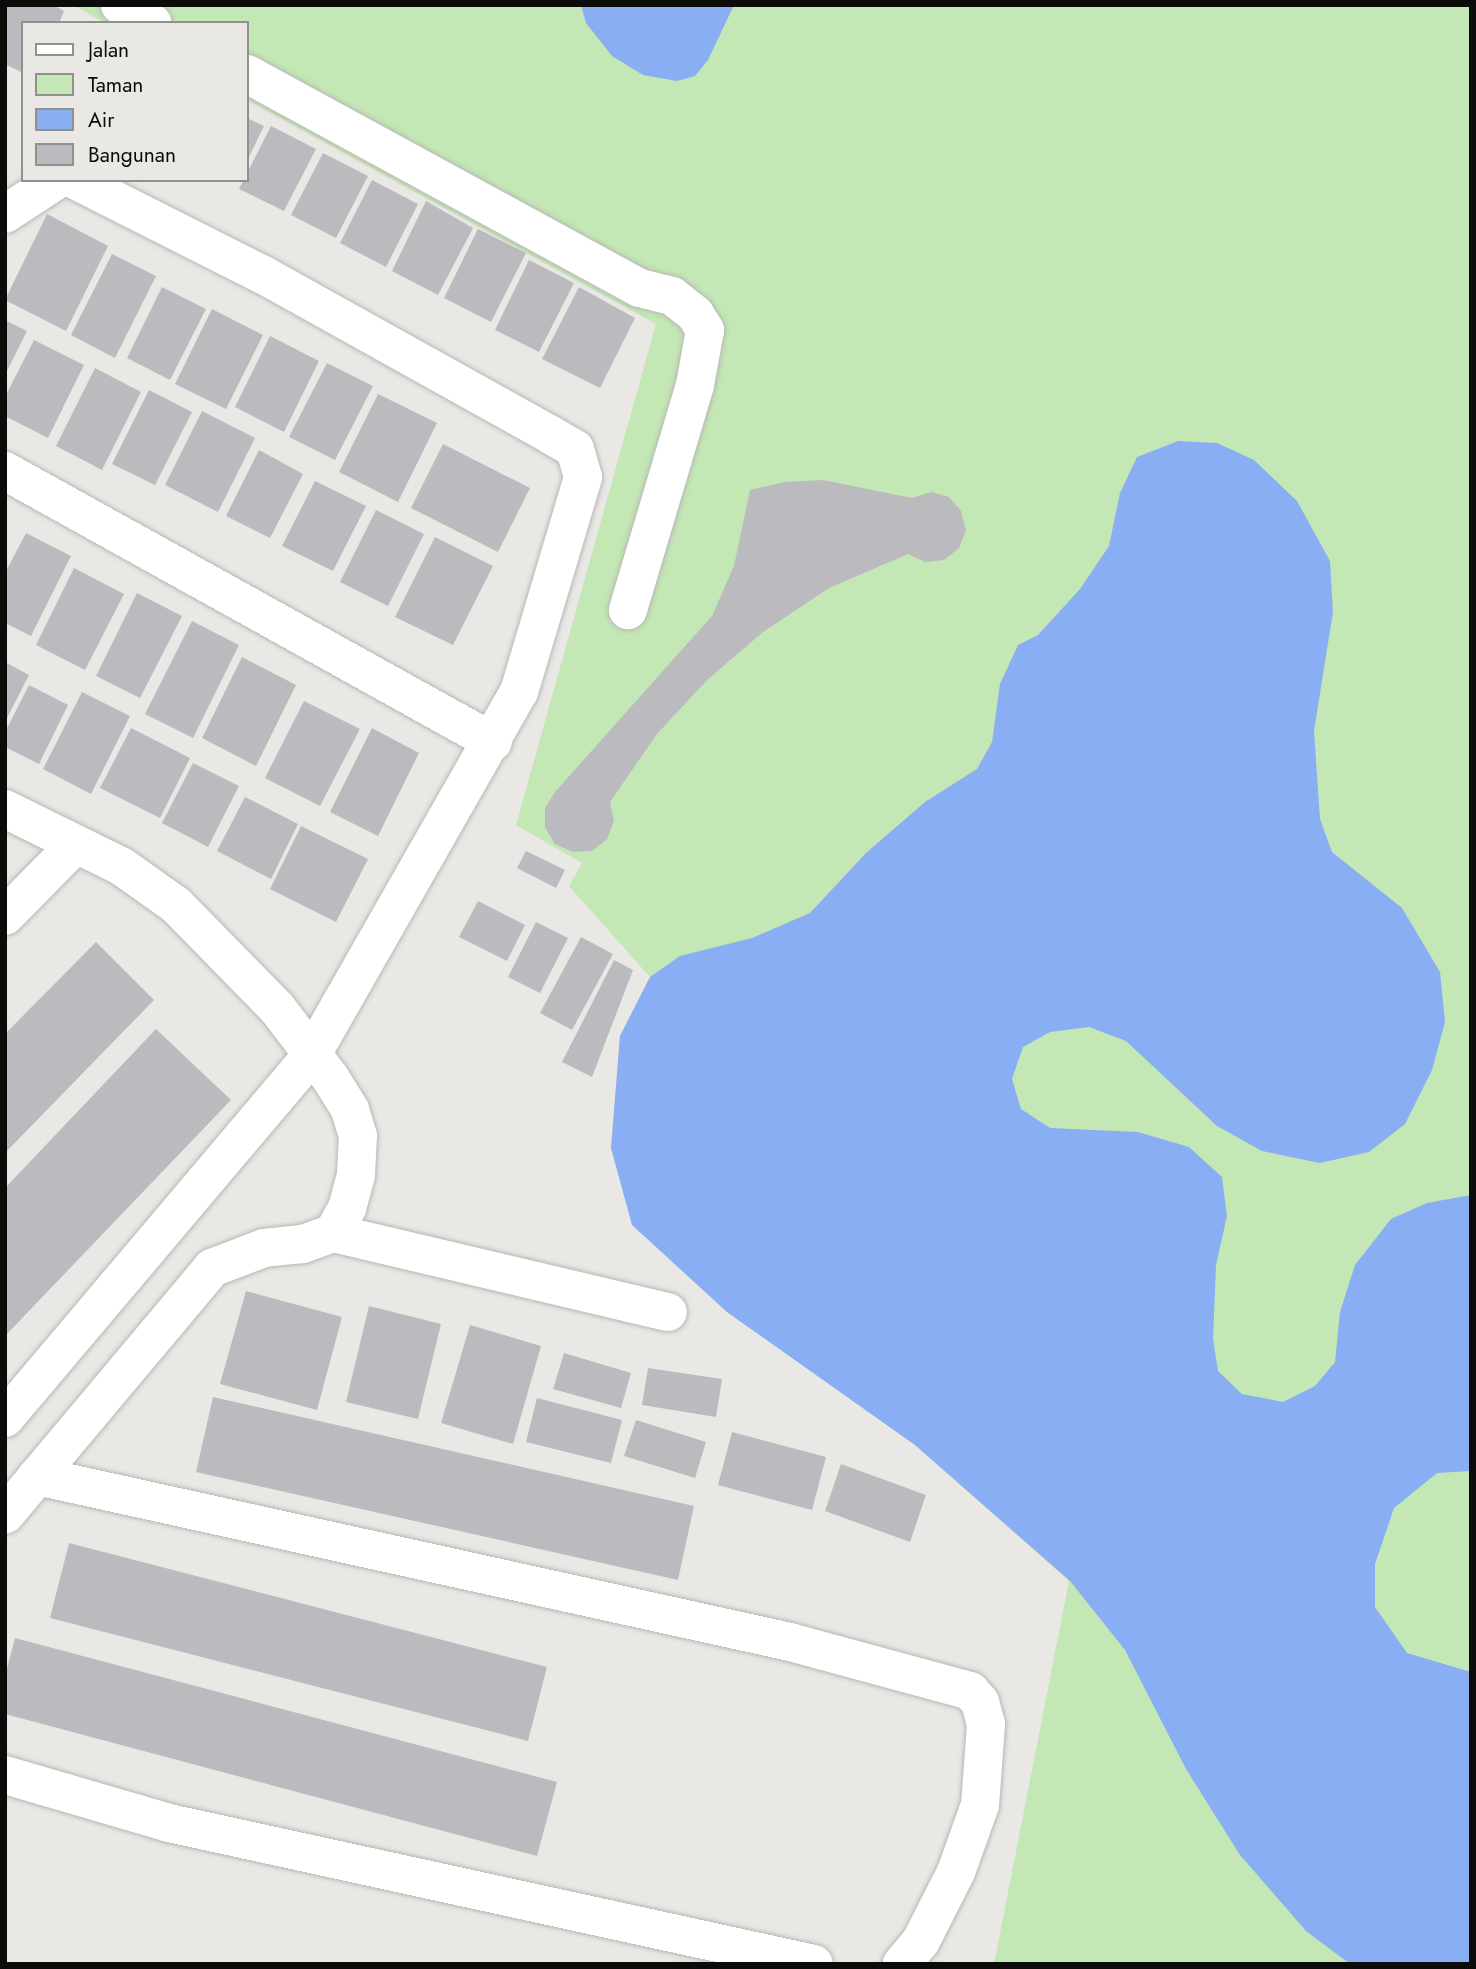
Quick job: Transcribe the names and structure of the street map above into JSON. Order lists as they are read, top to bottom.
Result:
{
  "legend": [
    "Jalan",
    "Taman",
    "Air",
    "Bangunan"
  ]
}
